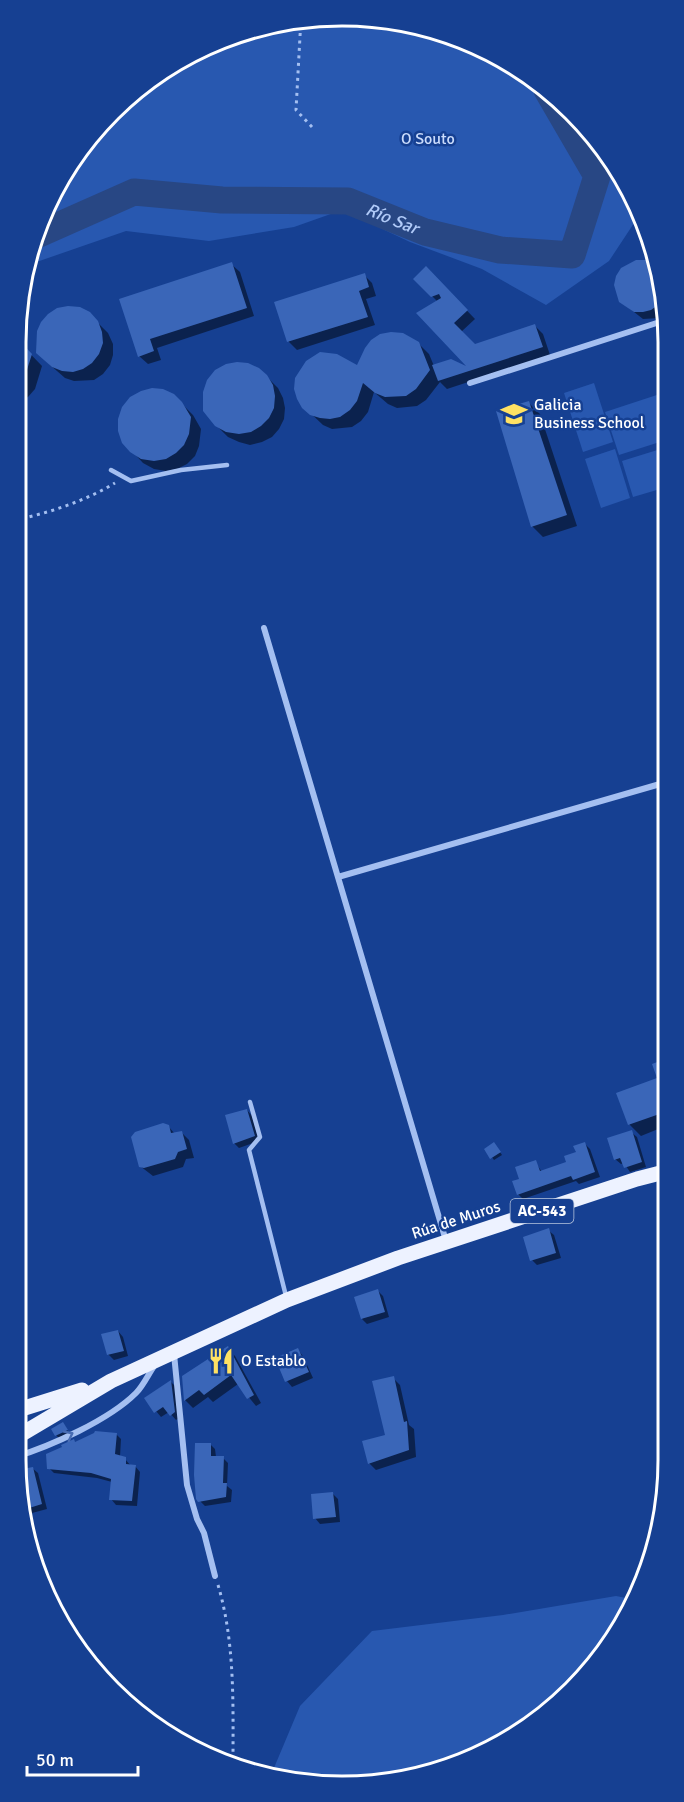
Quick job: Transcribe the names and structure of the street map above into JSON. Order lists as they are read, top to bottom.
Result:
{
  "streets": {
    "main road": ["AC-543", "Rúa de Muros"]
  },
  "crossings": [
    ["AC-543", "Rúa de Muros"]
  ],
  "water": ["Río Sar"],
  "parks": ["O Souto"],
  "places": {
    "school or university": ["Galicia Business School"],
    "restaurant": ["O Establo"]
  },
  "scale_bar": "50 m"
}
